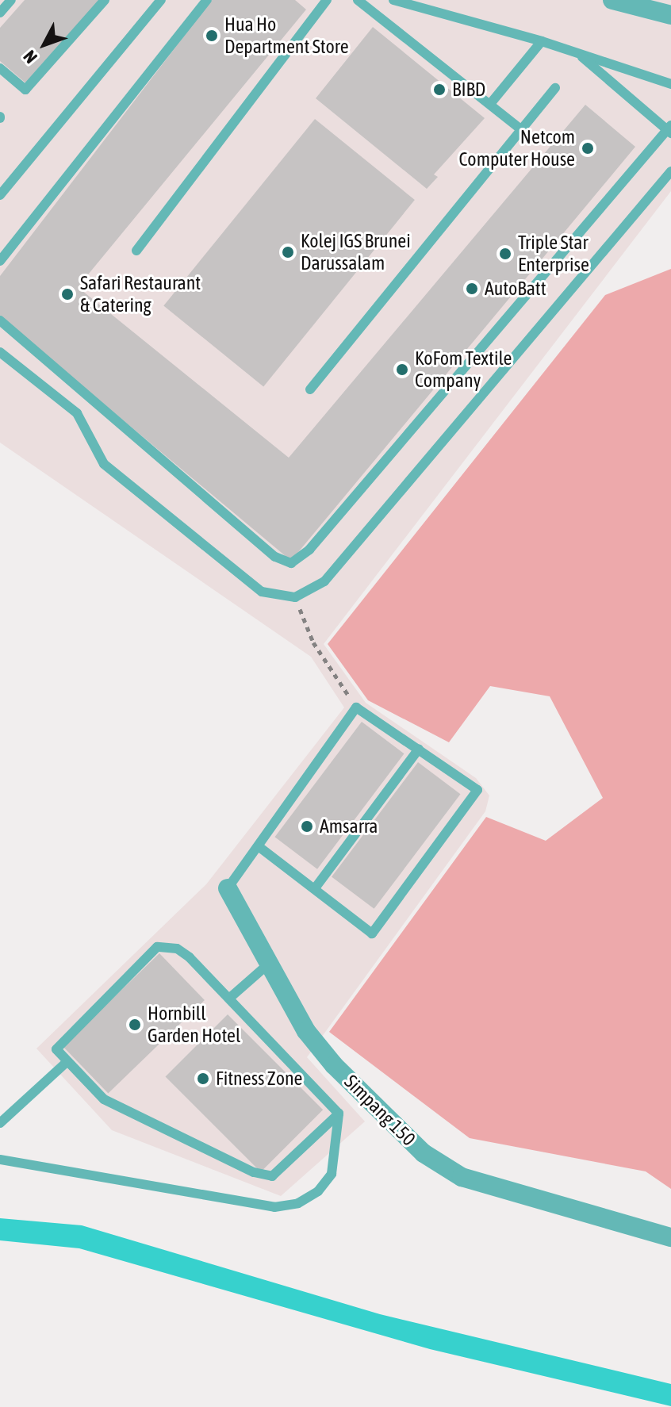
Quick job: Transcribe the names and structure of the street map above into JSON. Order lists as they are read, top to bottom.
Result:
{
  "streets": {
    "street": ["Simpang 150"]
  },
  "places": [
    "Hua Ho Department Store",
    "BIBD",
    "Netcom Computer House",
    "Kolej IGS Brunei Darussalam",
    "Triple Star Enterprise",
    "AutoBatt",
    "Safari Restaurant & Catering",
    "KoFom Textile Company",
    "Amsarra",
    "Hornbill Garden Hotel",
    "Fitness Zone"
  ],
  "north": "bottom left"
}
